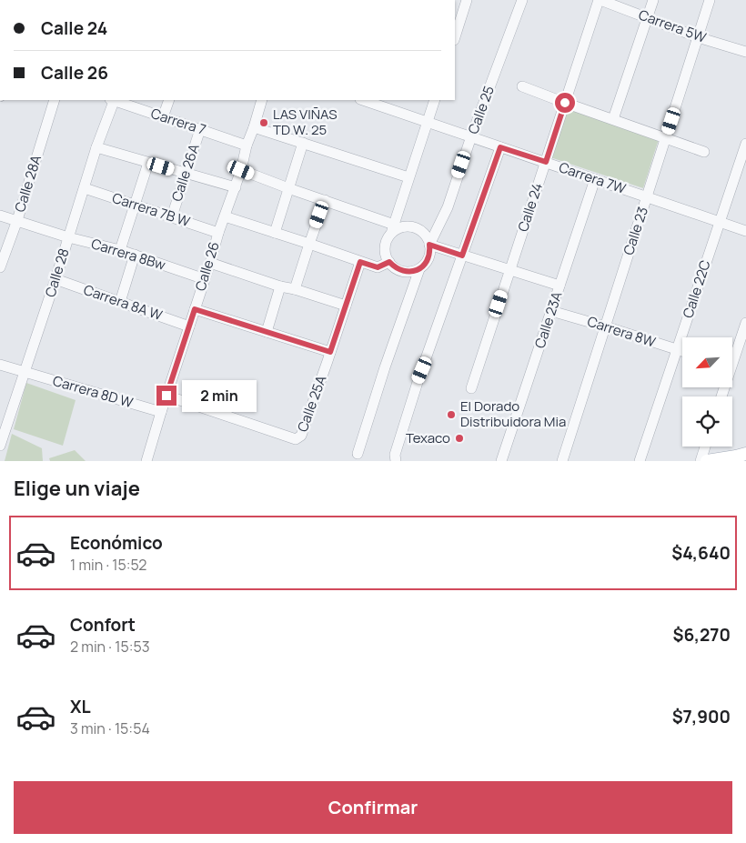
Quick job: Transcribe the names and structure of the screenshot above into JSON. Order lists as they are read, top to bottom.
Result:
{
  "streets": {
    "street": [
      "Carrera 5W",
      "Calle 25",
      "Carrera 7",
      "Calle 26A",
      "Carrera 7W",
      "Calle 28A",
      "Calle 24",
      "Carrera 7B W",
      "Calle 23",
      "Carrera 8Bw",
      "Calle 26",
      "Calle 28",
      "Calle 22C",
      "Carrera 8A W",
      "Calle 23A",
      "Carrera 8W",
      "Carrera 8D W",
      "Calle 25A"
    ]
  },
  "crossings": [
    ["Carrera 5W", "Calle 24"],
    ["Carrera 5W", "Calle 23"],
    ["Calle 25", "Carrera 7W"],
    ["Carrera 7", "Calle 26A"],
    ["Carrera 7", "Calle 26"],
    ["Calle 26A", "Carrera 7B W"],
    ["Carrera 7W", "Calle 24"],
    ["Carrera 7W", "Calle 23"],
    ["Carrera 7W", "Calle 22C"],
    ["Carrera 7W", "Calle 23A"],
    ["Calle 28A", "Carrera 8Bw"],
    ["Carrera 7B W", "Calle 26"],
    ["Carrera 7B W", "Calle 28"],
    ["Calle 23", "Carrera 8W"],
    ["Carrera 8Bw", "Calle 26"],
    ["Carrera 8Bw", "Calle 28"],
    ["Calle 26", "Carrera 8A W"],
    ["Calle 26", "Carrera 8D W"],
    ["Calle 26", "Calle 25A"],
    ["Calle 28", "Carrera 8A W"],
    ["Calle 28", "Carrera 8D W"],
    ["Calle 22C", "Carrera 8W"],
    ["Calle 23A", "Carrera 8W"]
  ],
  "places": ["LAS VIÑAS TD W. 25", "El Dorado Distribuidora Mia", "Texaco"],
  "north": "bottom left",
  "page": {
    "banner": ["Calle 24", "Calle 26"],
    "bubble": "2 min",
    "heading": "Elige un viaje",
    "list": [
      {
        "name": "Económico",
        "note": "1 min · 15:52",
        "value": "$4,640"
      },
      {
        "name": "Confort",
        "note": "2 min · 15:53",
        "value": "$6,270"
      },
      {
        "name": "XL",
        "note": "3 min · 15:54",
        "value": "$7,900"
      }
    ],
    "buttons": "Confirmar"
  }
}
